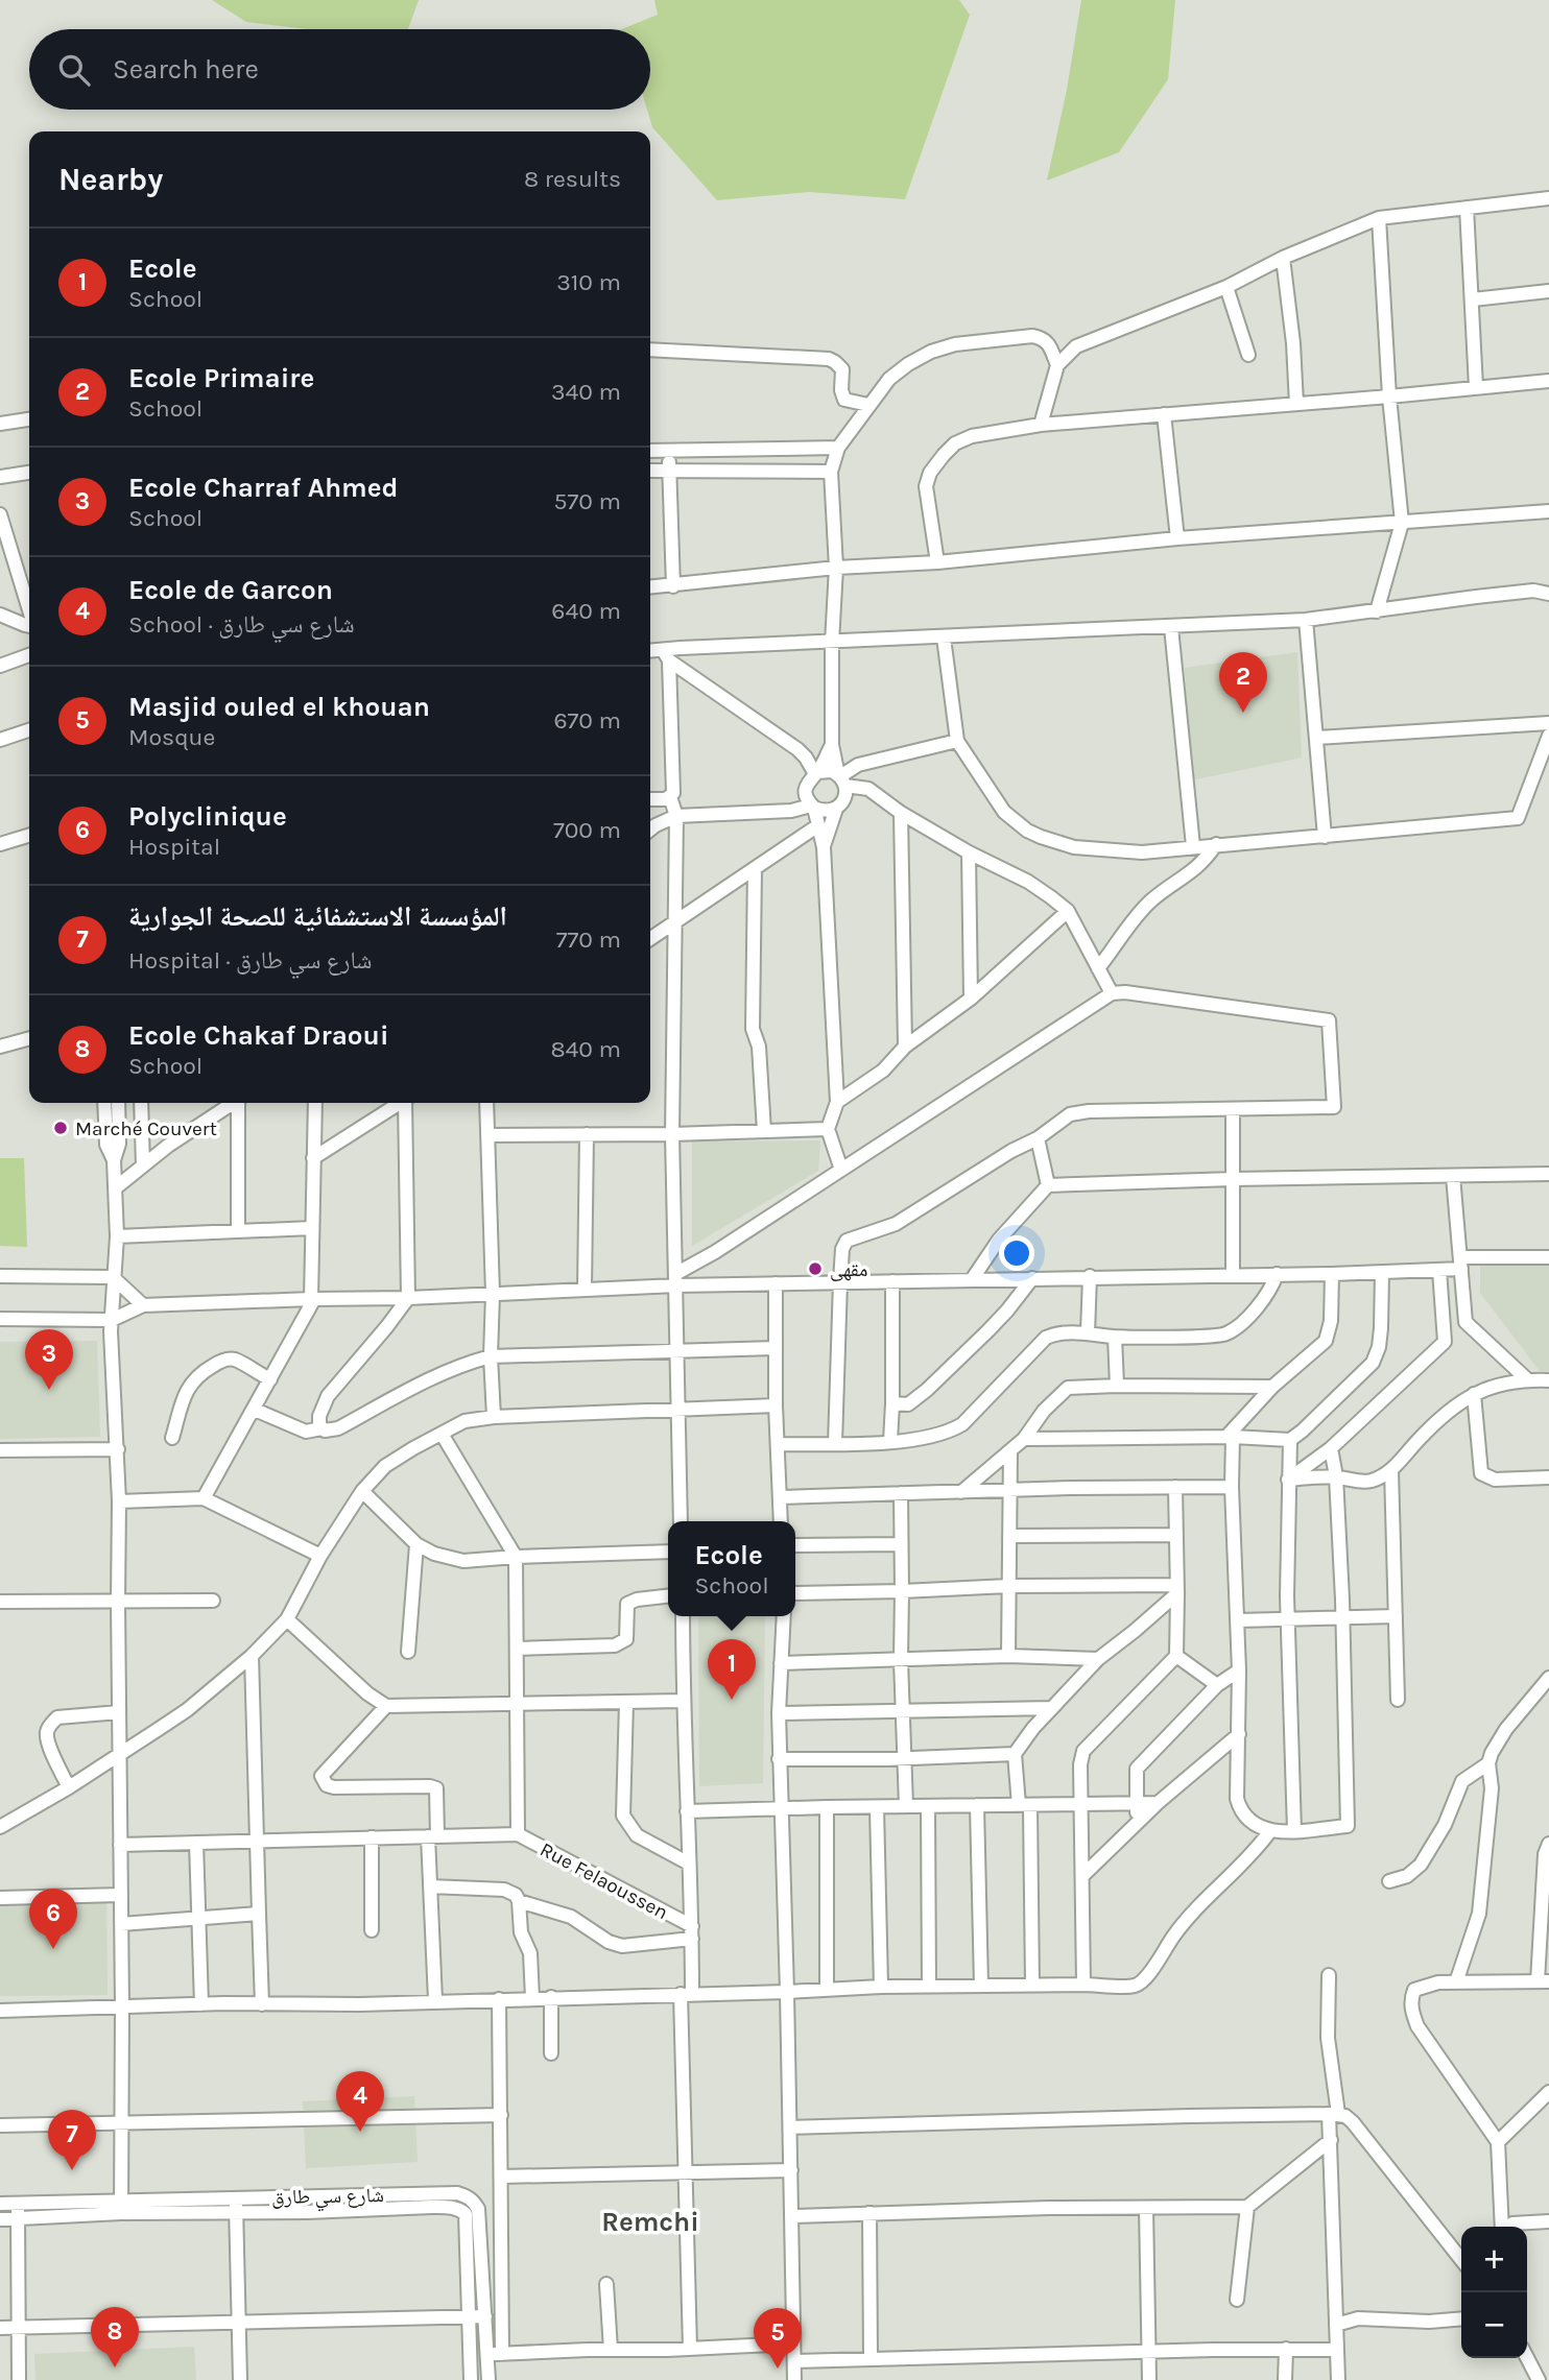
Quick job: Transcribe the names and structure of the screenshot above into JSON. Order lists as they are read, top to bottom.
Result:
{
  "streets": {
    "street": ["Rue Felaoussen", "شارع سي طارق"]
  },
  "districts": ["Remchi"],
  "places": ["Marché Couvert", "مقهى"],
  "page": {
    "search": "Search here",
    "heading": ["Nearby", "8 results"],
    "list": [
      {
        "mark": "1",
        "name": "Ecole",
        "note": "School",
        "value": "310 m"
      },
      {
        "mark": "2",
        "name": "Ecole Primaire",
        "note": "School",
        "value": "340 m"
      },
      {
        "mark": "3",
        "name": "Ecole Charraf Ahmed",
        "note": "School",
        "value": "570 m"
      },
      {
        "mark": "4",
        "name": "Ecole de Garcon",
        "note": "School · شارع سي طارق",
        "value": "640 m"
      },
      {
        "mark": "5",
        "name": "Masjid ouled el khouan",
        "note": "Mosque",
        "value": "670 m"
      },
      {
        "mark": "6",
        "name": "Polyclinique",
        "note": "Hospital",
        "value": "700 m"
      },
      {
        "mark": "7",
        "name": "المؤسسة الاستشفائية للصحة الجوارية",
        "note": "Hospital · شارع سي طارق",
        "value": "770 m"
      },
      {
        "mark": "8",
        "name": "Ecole Chakaf Draoui",
        "note": "School",
        "value": "840 m"
      }
    ],
    "pins": [
      "2",
      "3",
      "1",
      "6",
      "4",
      "7",
      "8",
      "5"
    ],
    "popup": ["Ecole", "School"],
    "map_buttons": ["+", "−"]
  }
}
